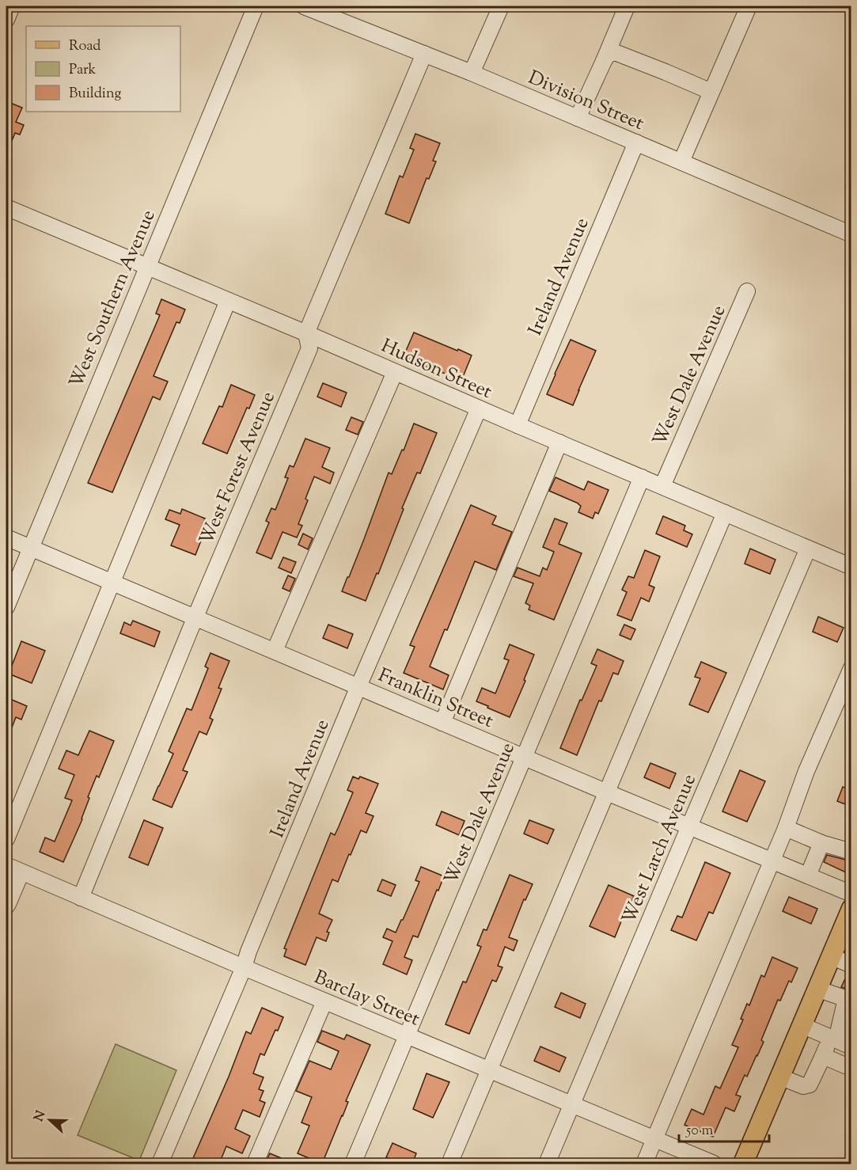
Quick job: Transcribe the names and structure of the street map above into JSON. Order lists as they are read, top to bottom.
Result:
{
  "streets": {
    "street": [
      "Division Street",
      "Ireland Avenue",
      "West Southern Avenue",
      "Hudson Street",
      "West Dale Avenue",
      "West Forest Avenue",
      "Franklin Street",
      "West Larch Avenue",
      "Barclay Street"
    ]
  },
  "crossings": [
    ["Division Street", "Ireland Avenue"],
    ["Division Street", "West Forest Avenue"],
    ["Ireland Avenue", "Hudson Street"],
    ["Ireland Avenue", "Franklin Street"],
    ["Ireland Avenue", "Barclay Street"],
    ["West Southern Avenue", "Hudson Street"],
    ["West Southern Avenue", "Franklin Street"],
    ["Hudson Street", "West Dale Avenue"],
    ["Hudson Street", "West Forest Avenue"],
    ["Hudson Street", "West Larch Avenue"],
    ["West Dale Avenue", "Franklin Street"],
    ["West Dale Avenue", "Barclay Street"],
    ["West Forest Avenue", "Franklin Street"],
    ["West Forest Avenue", "Barclay Street"],
    ["Franklin Street", "West Larch Avenue"],
    ["West Larch Avenue", "Barclay Street"]
  ],
  "legend": ["Road", "Park", "Building"],
  "scale_bar": "50 m",
  "north": "left"
}
